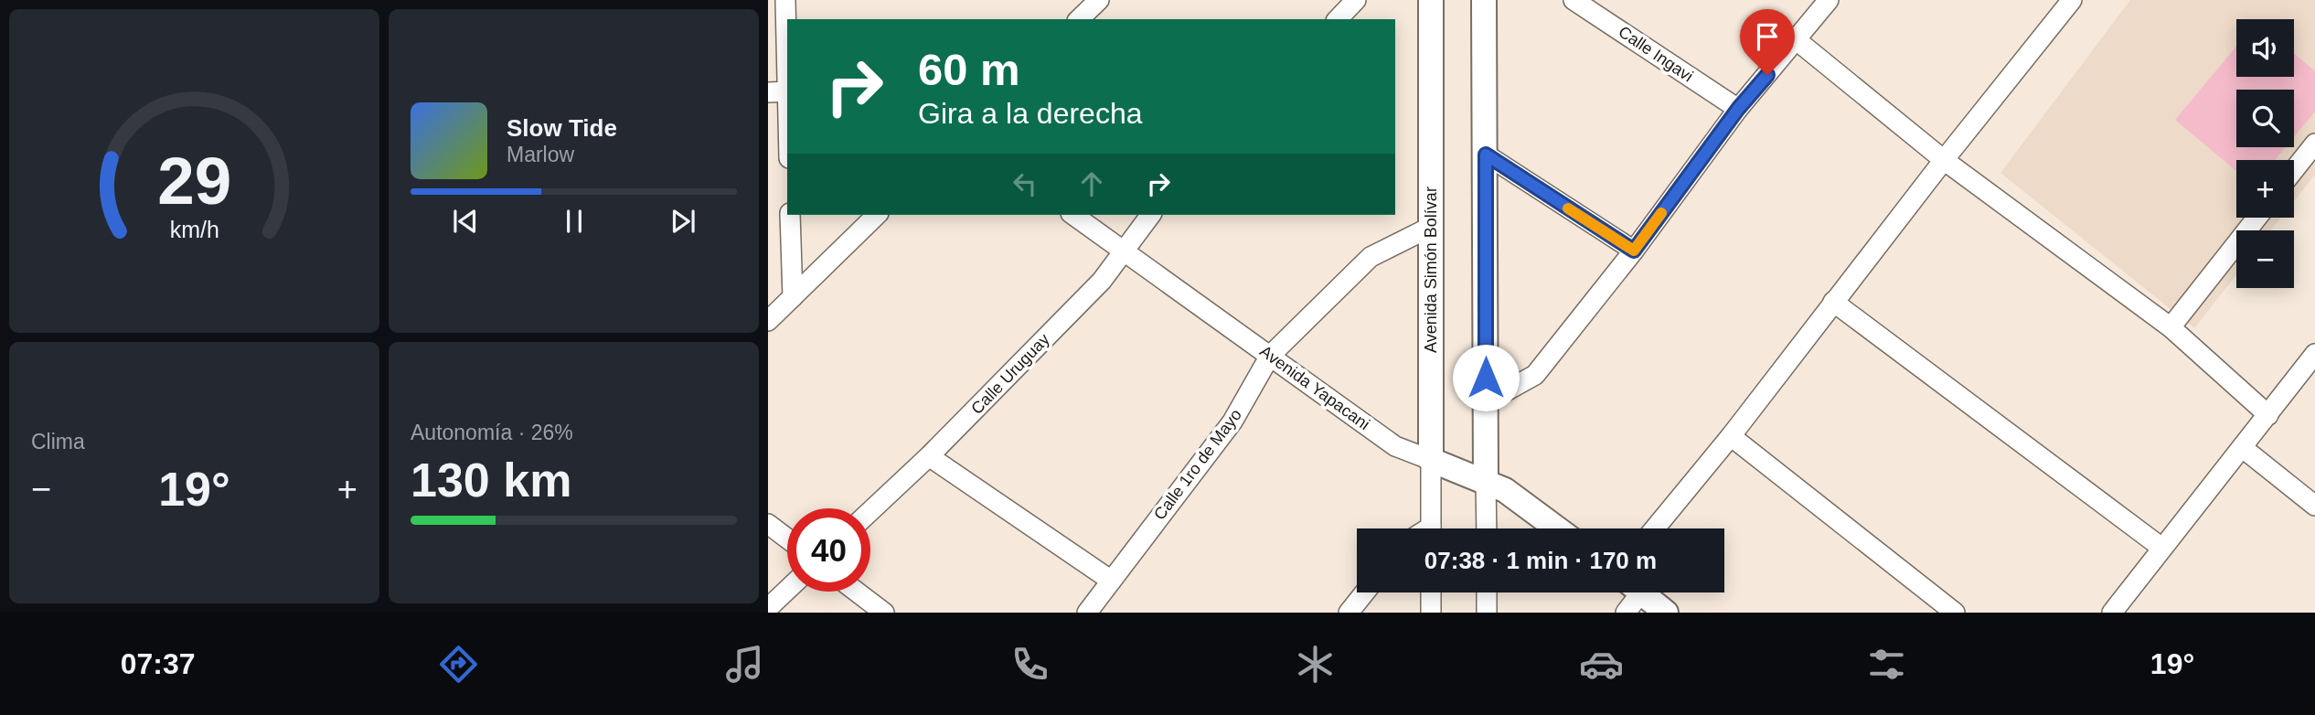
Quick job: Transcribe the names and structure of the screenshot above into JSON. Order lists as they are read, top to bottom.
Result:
{
  "streets": {
    "street": [
      "Calle Ingavi",
      "Avenida Simón Bolívar",
      "Calle Uruguay",
      "Avenida Yapacani",
      "Calle 1ro de Mayo"
    ]
  },
  "crossings": [
    ["Avenida Simón Bolívar", "Avenida Yapacani"],
    ["Avenida Simón Bolívar", "Calle 1ro de Mayo"],
    ["Calle Uruguay", "Avenida Yapacani"],
    ["Avenida Yapacani", "Calle 1ro de Mayo"]
  ],
  "page": {
    "map_buttons": ["+", "−"],
    "turn": ["60 m", "Gira a la derecha"],
    "song": ["Slow Tide", "Marlow"],
    "tile": [
      "Clima",
      ["Autonomía · 26%", "130 km"]
    ],
    "heat": ["−", "19°", "+"],
    "limit": "40",
    "trip": "07:38 · 1 min · 170 m",
    "tabs": ["07:37", "19°"],
    "gauge": ["29", "km/h"]
  }
}
